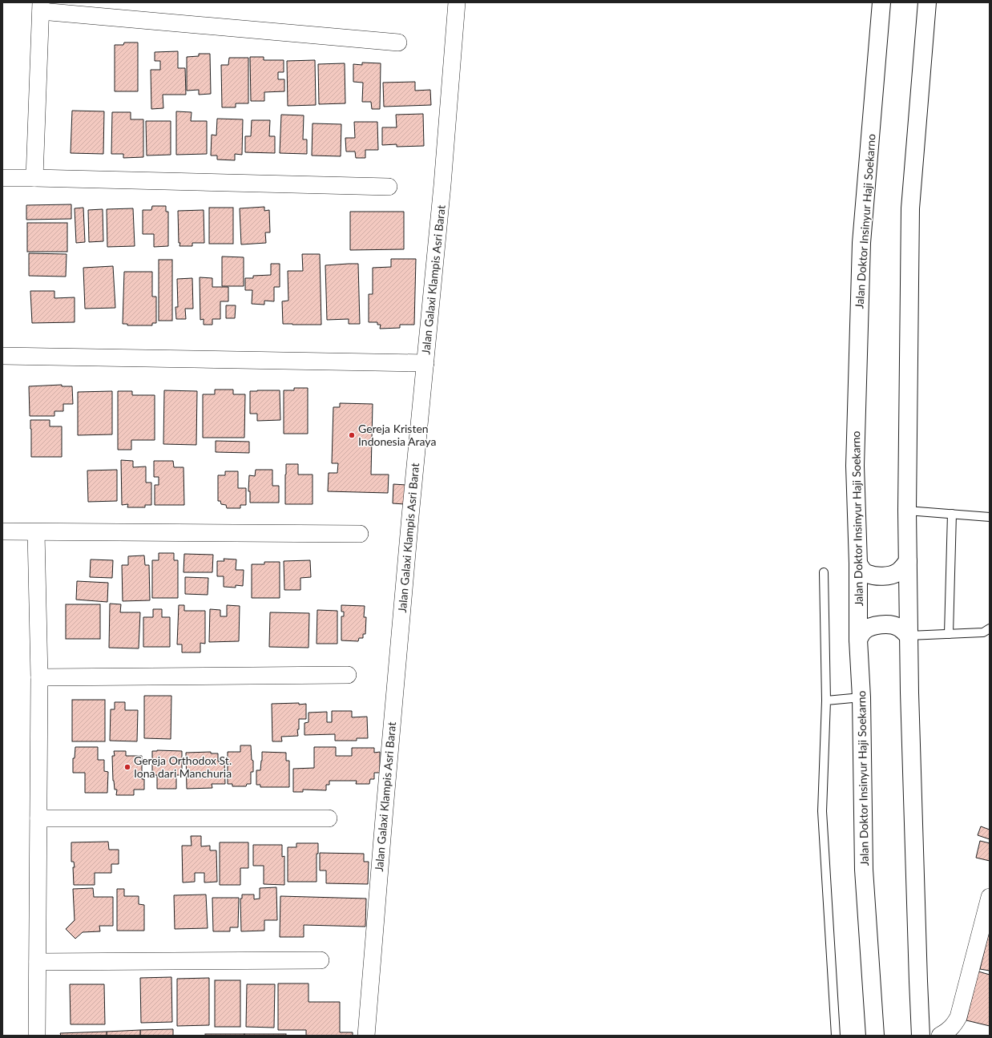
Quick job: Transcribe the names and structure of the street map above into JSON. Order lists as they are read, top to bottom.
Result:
{
  "streets": {
    "main road": ["Jalan Doktor Insinyur Haji Soekarno"],
    "street": ["Jalan Galaxi Klampis Asri Barat"]
  },
  "places": ["Gereja Kristen Indonesia Araya", "Gereja Orthodox St. Iona dari Manchuria"]
}
